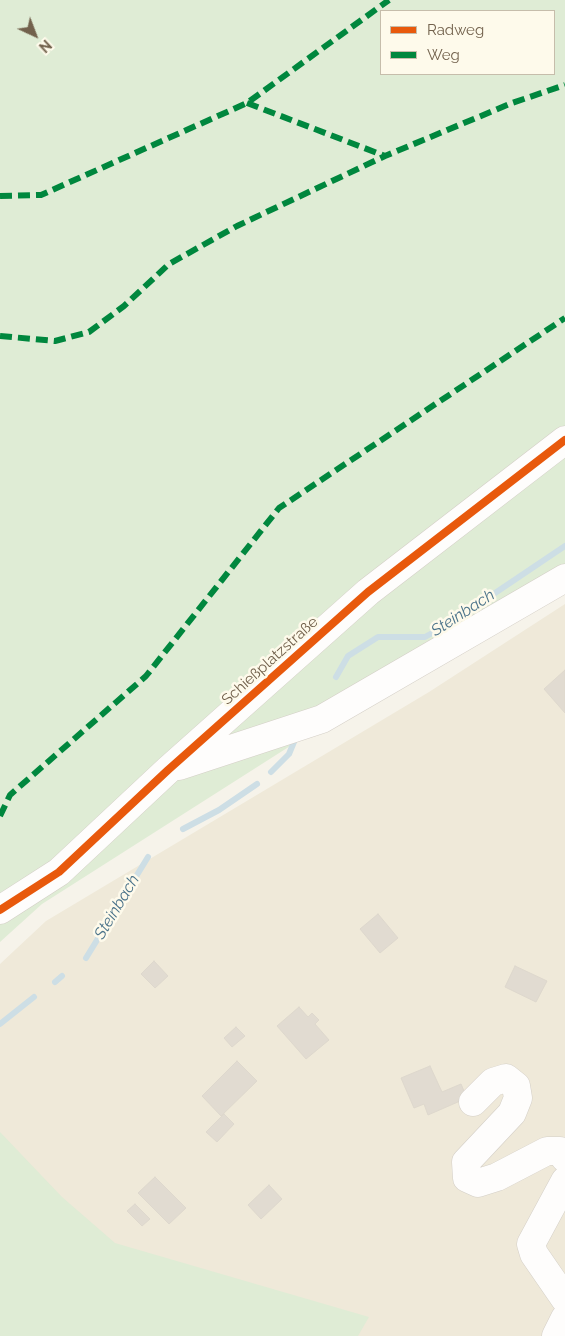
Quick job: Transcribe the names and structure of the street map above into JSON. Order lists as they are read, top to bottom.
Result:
{
  "streets": {
    "street": ["Schießplatzstraße"]
  },
  "water": ["Steinbach"],
  "legend": ["Radweg", "Weg"],
  "north": "bottom right"
}
